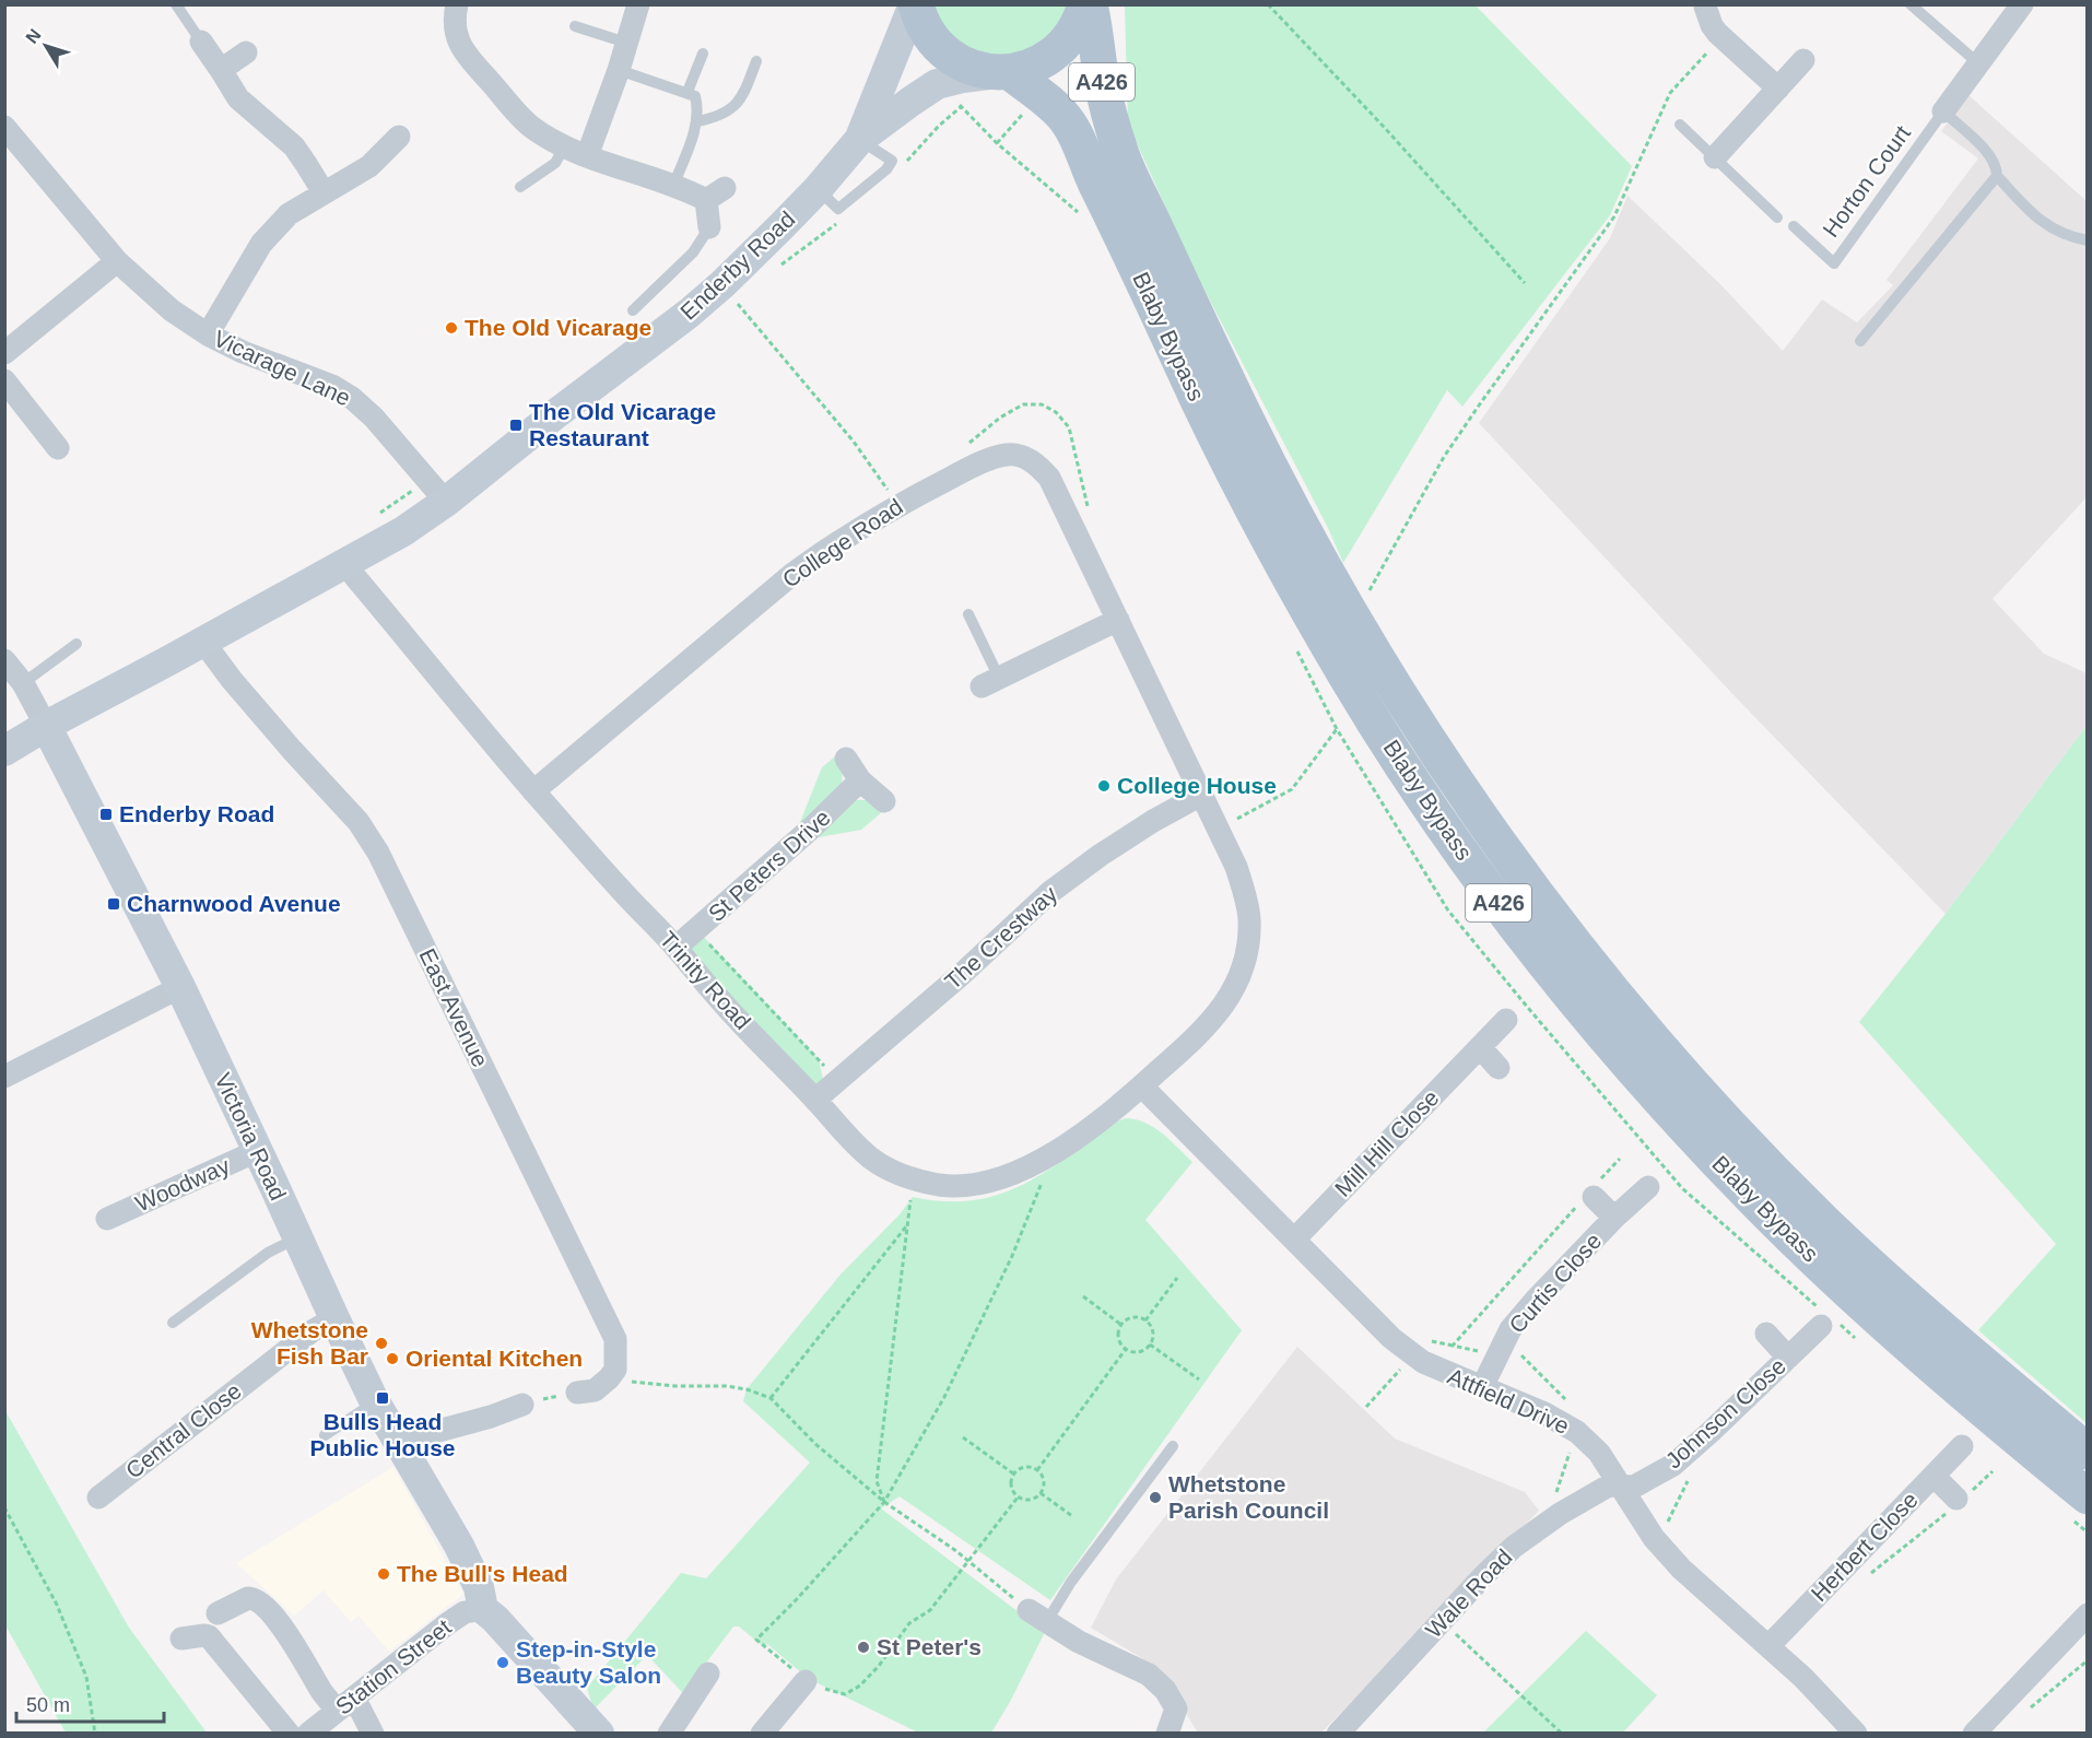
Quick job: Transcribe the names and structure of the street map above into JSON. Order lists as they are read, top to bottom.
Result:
{
  "streets": {
    "main road": [
      "A426",
      "Enderby Road",
      "Blaby Bypass",
      "Victoria Road"
    ],
    "street": [
      "Vicarage Lane",
      "College Road",
      "St Peters Drive",
      "The Crestway",
      "Trinity Road",
      "East Avenue",
      "Mill Hill Close",
      "Woodway",
      "Curtis Close",
      "Attfield Drive",
      "Johnson Close",
      "Central Close",
      "Herbert Close",
      "Wale Road",
      "Station Street"
    ],
    "lane": ["Horton Court"]
  },
  "crossings": [
    ["Enderby Road", "Vicarage Lane"],
    ["Enderby Road", "Trinity Road"],
    ["Enderby Road", "East Avenue"],
    ["Enderby Road", "Victoria Road"],
    ["College Road", "The Crestway"],
    ["College Road", "Trinity Road"],
    ["College Road", "Attfield Drive"],
    ["St Peters Drive", "Trinity Road"],
    ["The Crestway", "Trinity Road"],
    ["Trinity Road", "Attfield Drive"],
    ["Victoria Road", "Woodway"],
    ["Victoria Road", "Central Close"],
    ["Victoria Road", "Station Street"],
    ["Mill Hill Close", "Attfield Drive"],
    ["Curtis Close", "Attfield Drive"],
    ["Attfield Drive", "Johnson Close"],
    ["Attfield Drive", "Herbert Close"],
    ["Attfield Drive", "Wale Road"],
    ["Johnson Close", "Wale Road"]
  ],
  "places": {
    "other": [
      "The Old Vicarage",
      "College House",
      "Whetstone Fish Bar",
      "Oriental Kitchen",
      "Whetstone Parish Council",
      "The Bull's Head",
      "St Peter's",
      "Step-in-Style Beauty Salon"
    ],
    "transit": [
      "The Old Vicarage Restaurant",
      "Enderby Road",
      "Charnwood Avenue",
      "Bulls Head Public House"
    ]
  },
  "scale_bar": "50 m",
  "north": "top left"
}
